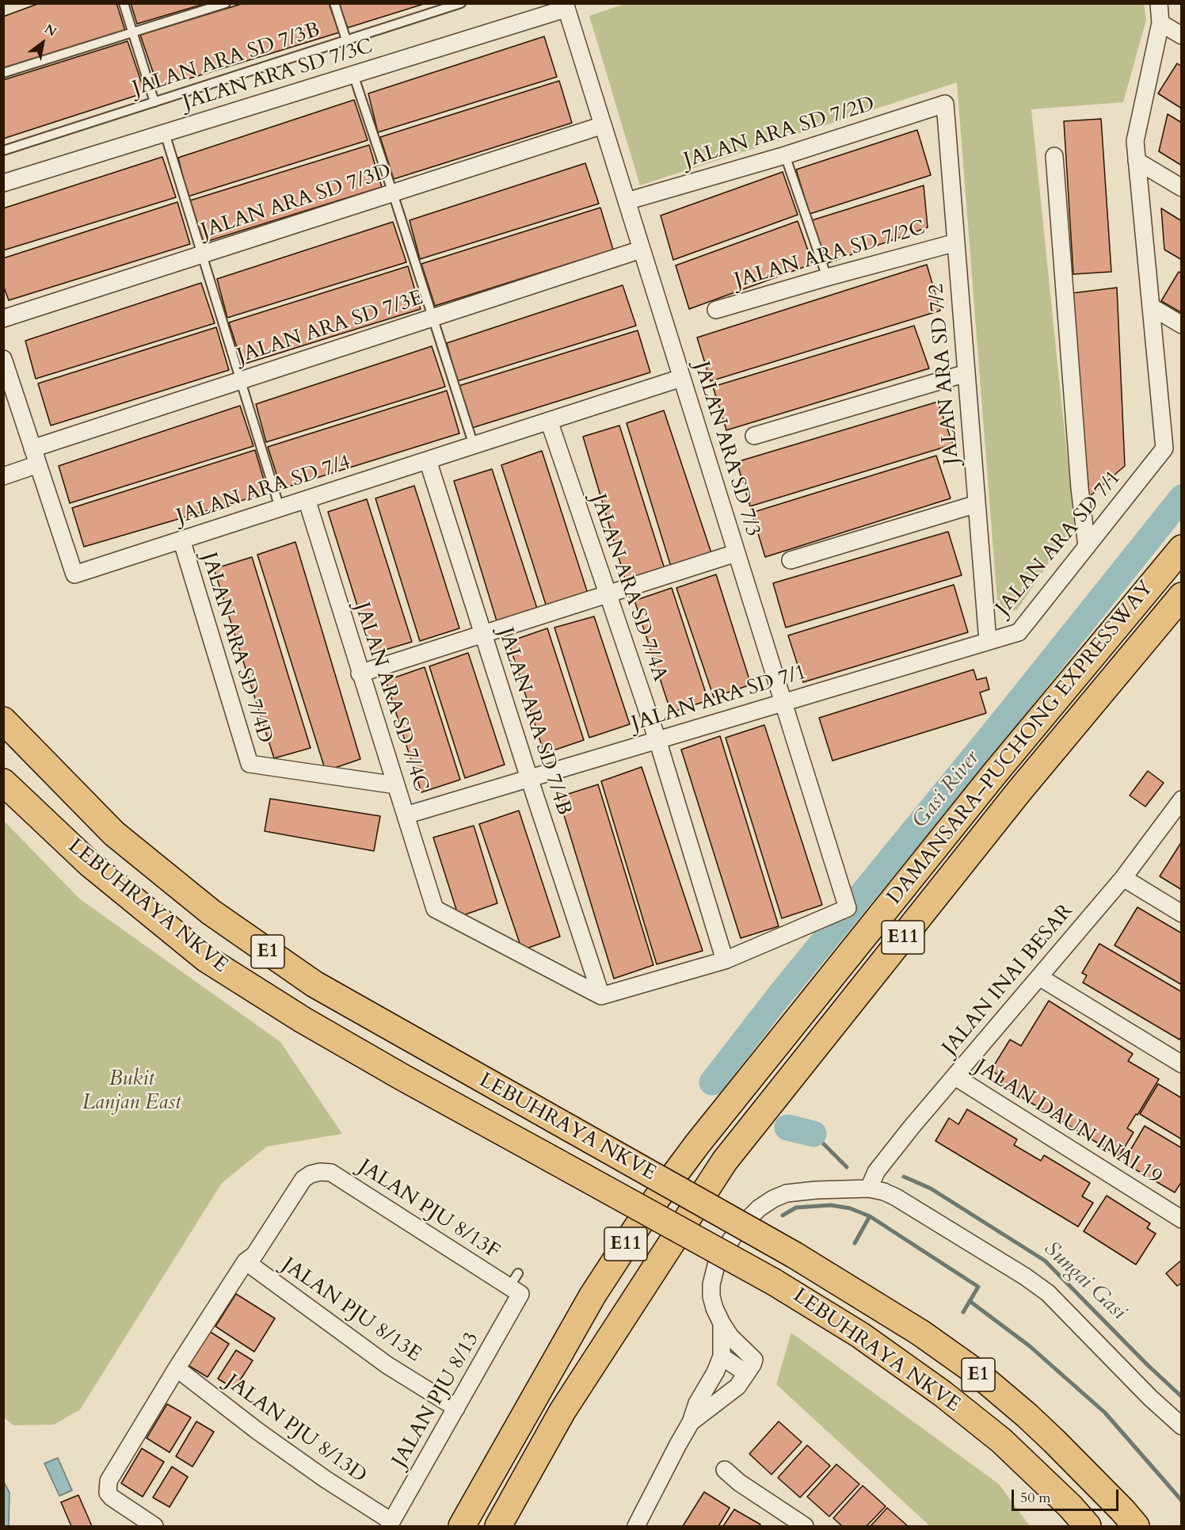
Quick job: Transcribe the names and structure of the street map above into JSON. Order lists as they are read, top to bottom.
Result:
{
  "streets": {
    "highway": [
      "DAMANSARA–PUCHONG EXPRESSWAY",
      "LEBUHRAYA NKVE",
      "E11",
      "E1"
    ],
    "street": [
      "JALAN ARA SD 7/3C",
      "JALAN ARA SD 7/2D",
      "JALAN ARA SD 7/3D",
      "JALAN ARA SD 7/2C",
      "JALAN ARA SD 7/3E",
      "JALAN ARA SD 7/2",
      "JALAN ARA SD 7/3",
      "JALAN ARA SD 7/4",
      "JALAN ARA SD 7/1",
      "JALAN ARA SD 7/4A",
      "JALAN ARA SD 7/4D",
      "JALAN ARA SD 7/4C",
      "JALAN ARA SD 7/4B",
      "JALAN INAI BESAR",
      "JALAN DAUN INAI 19",
      "JALAN PJU 8/13F",
      "JALAN PJU 8/13E",
      "JALAN PJU 8/13",
      "JALAN PJU 8/13D"
    ],
    "lane": ["JALAN ARA SD 7/3B"]
  },
  "crossings": [
    ["JALAN ARA SD 7/3C", "JALAN ARA SD 7/3"],
    ["JALAN ARA SD 7/2D", "JALAN ARA SD 7/2"],
    ["JALAN ARA SD 7/2D", "JALAN ARA SD 7/3"],
    ["JALAN ARA SD 7/3D", "JALAN ARA SD 7/3"],
    ["JALAN ARA SD 7/2C", "JALAN ARA SD 7/2"],
    ["JALAN ARA SD 7/3E", "JALAN ARA SD 7/3"],
    ["JALAN ARA SD 7/3E", "JALAN ARA SD 7/4"],
    ["JALAN ARA SD 7/2", "JALAN ARA SD 7/1"],
    ["JALAN ARA SD 7/3", "JALAN ARA SD 7/4"],
    ["JALAN ARA SD 7/3", "JALAN ARA SD 7/1"],
    ["JALAN ARA SD 7/3", "JALAN ARA SD 7/4A"],
    ["JALAN ARA SD 7/4", "JALAN ARA SD 7/4A"],
    ["JALAN ARA SD 7/4", "JALAN ARA SD 7/4D"],
    ["JALAN ARA SD 7/4", "JALAN ARA SD 7/4C"],
    ["JALAN ARA SD 7/4", "JALAN ARA SD 7/4B"],
    ["JALAN ARA SD 7/1", "JALAN ARA SD 7/4A"],
    ["JALAN ARA SD 7/1", "JALAN ARA SD 7/4C"],
    ["JALAN ARA SD 7/1", "JALAN ARA SD 7/4B"],
    ["JALAN ARA SD 7/4D", "JALAN ARA SD 7/4C"],
    ["JALAN ARA SD 7/4C", "JALAN ARA SD 7/4B"],
    ["JALAN INAI BESAR", "JALAN DAUN INAI 19"],
    ["JALAN PJU 8/13F", "JALAN PJU 8/13E"],
    ["JALAN PJU 8/13F", "JALAN PJU 8/13"],
    ["JALAN PJU 8/13E", "JALAN PJU 8/13"],
    ["JALAN PJU 8/13", "JALAN PJU 8/13D"]
  ],
  "water": ["Gasi River", "Sungai Gasi"],
  "parks": ["Bukit Lanjan East"],
  "scale_bar": "50 m",
  "north": "top right"
}
